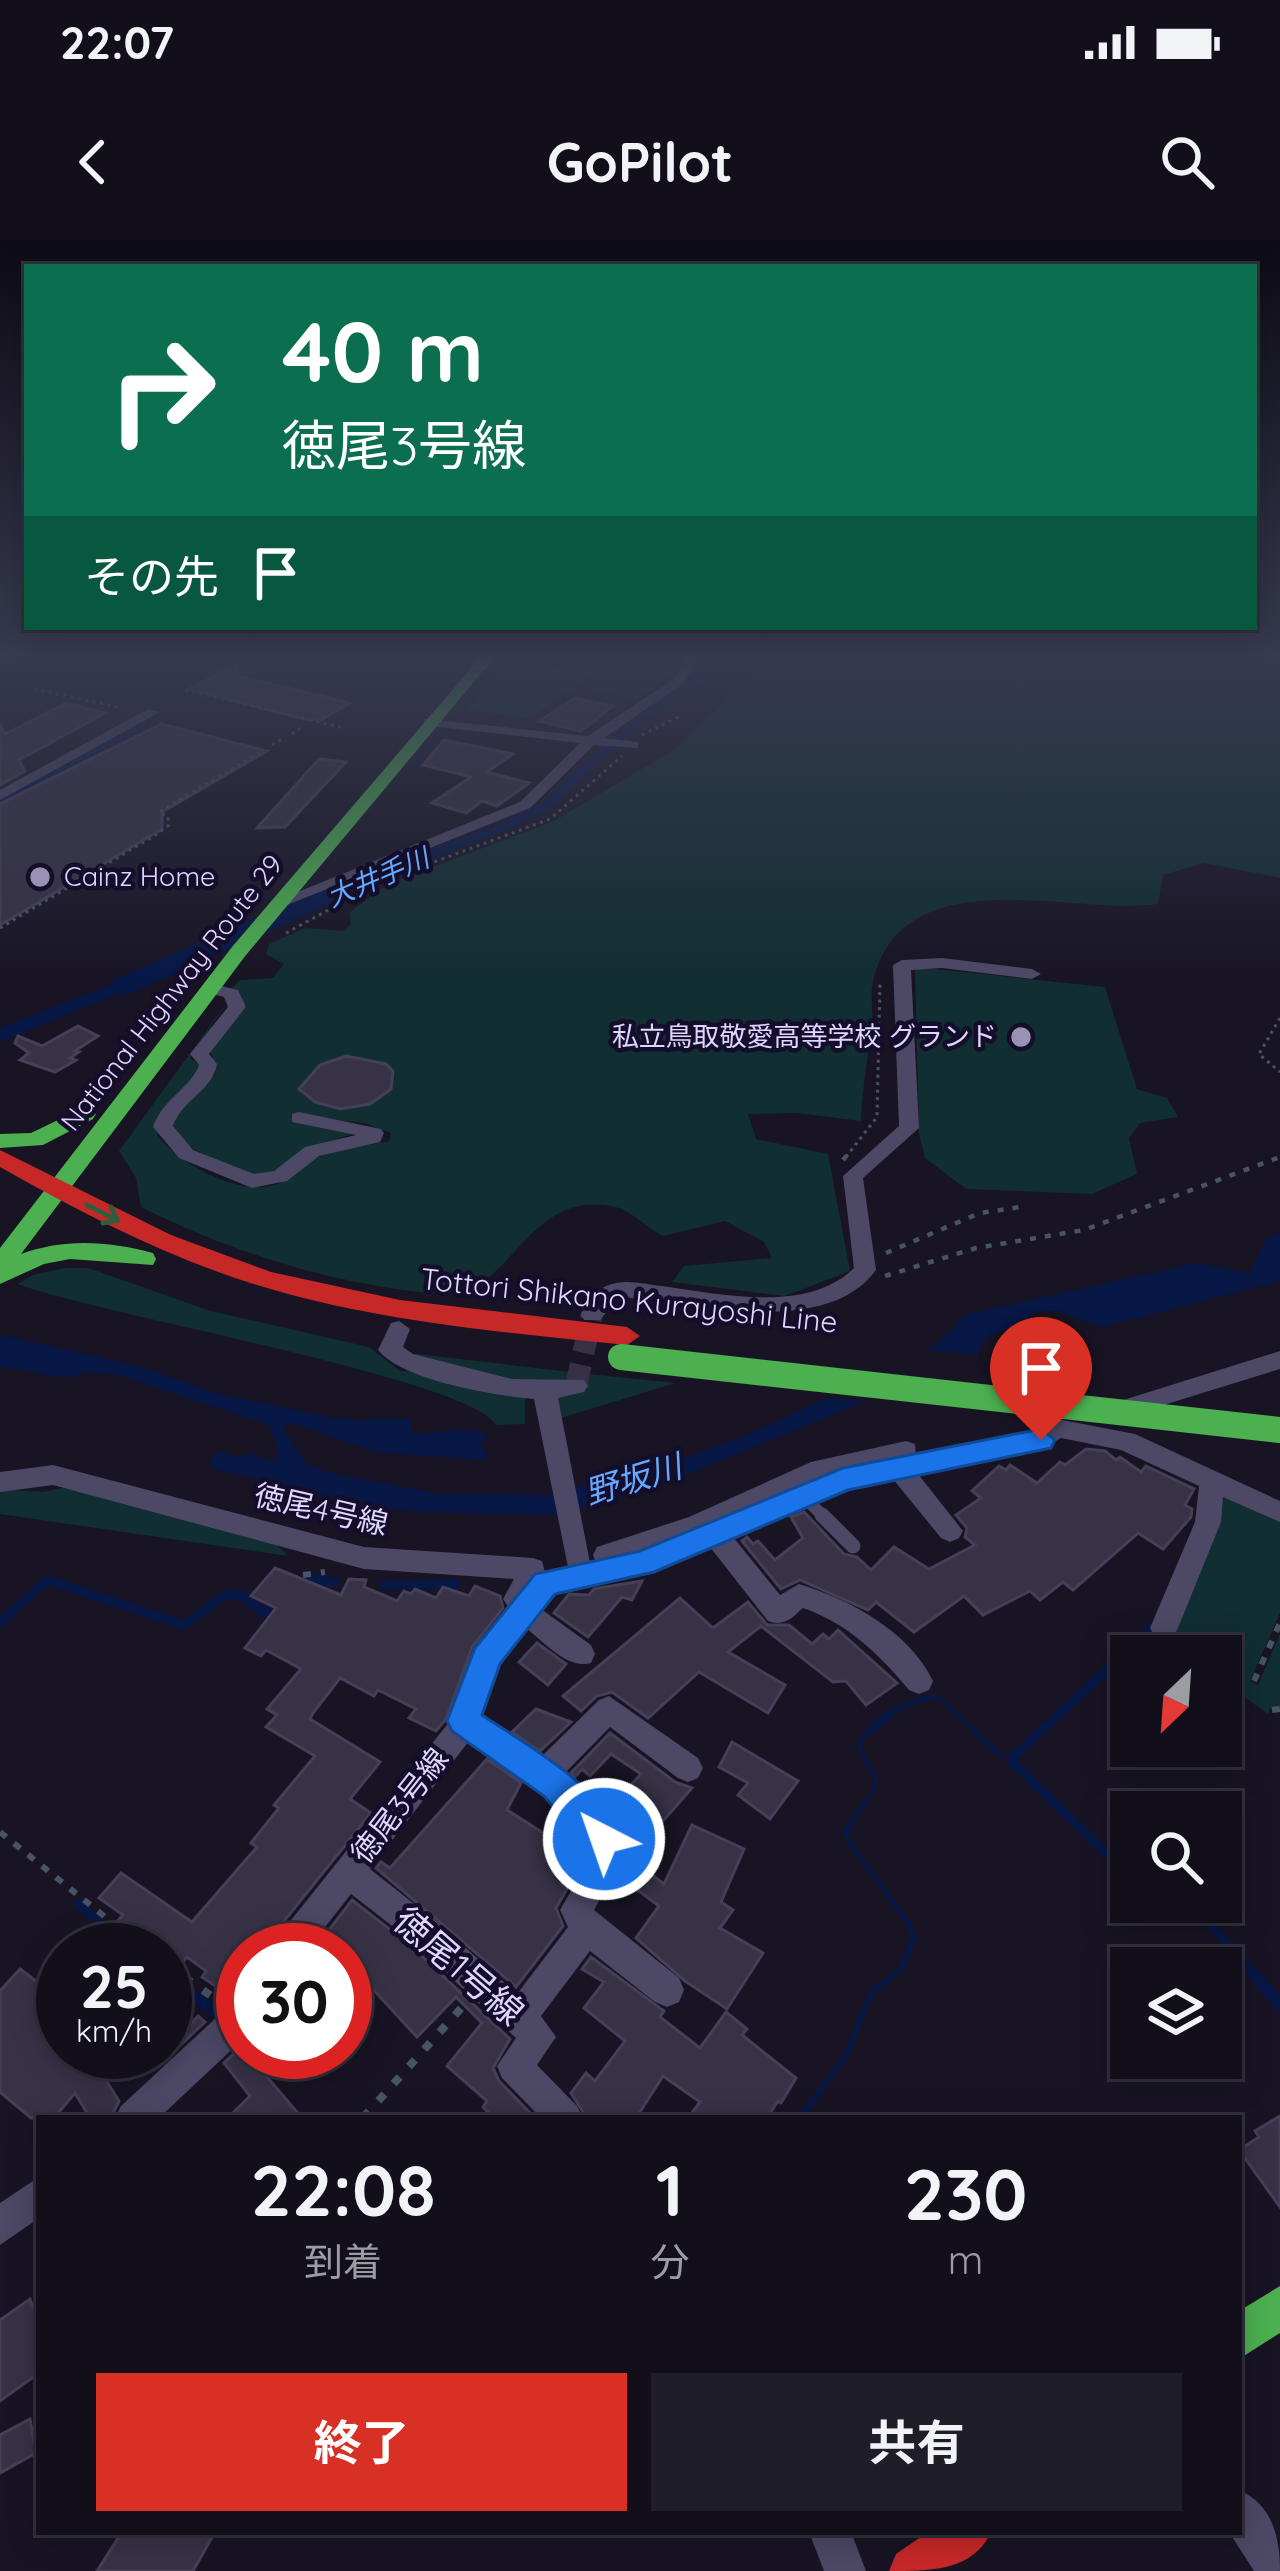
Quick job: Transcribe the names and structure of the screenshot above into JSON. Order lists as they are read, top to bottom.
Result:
{
  "streets": {
    "main road": ["National Highway Route 29", "Tottori Shikano Kurayoshi Line"],
    "street": ["徳尾4号線", "徳尾3号線", "徳尾1号線"]
  },
  "crossings": [
    ["National Highway Route 29", "Tottori Shikano Kurayoshi Line"],
    ["徳尾4号線", "徳尾3号線"],
    ["徳尾3号線", "徳尾1号線"]
  ],
  "water": ["大井手川", "野坂川"],
  "places": ["Cainz Home", "私立鳥取敬愛高等学校 グランド"],
  "north": "bottom left",
  "page": {
    "status": "22:07",
    "header": "GoPilot",
    "turn": ["40 m", "徳尾3号線"],
    "then": "その先",
    "speed": "25 km/h",
    "limit": "30",
    "eta": [
      "22:08",
      "到着",
      "1",
      "分",
      "230",
      "m"
    ],
    "buttons": ["終了", "共有"]
  }
}
